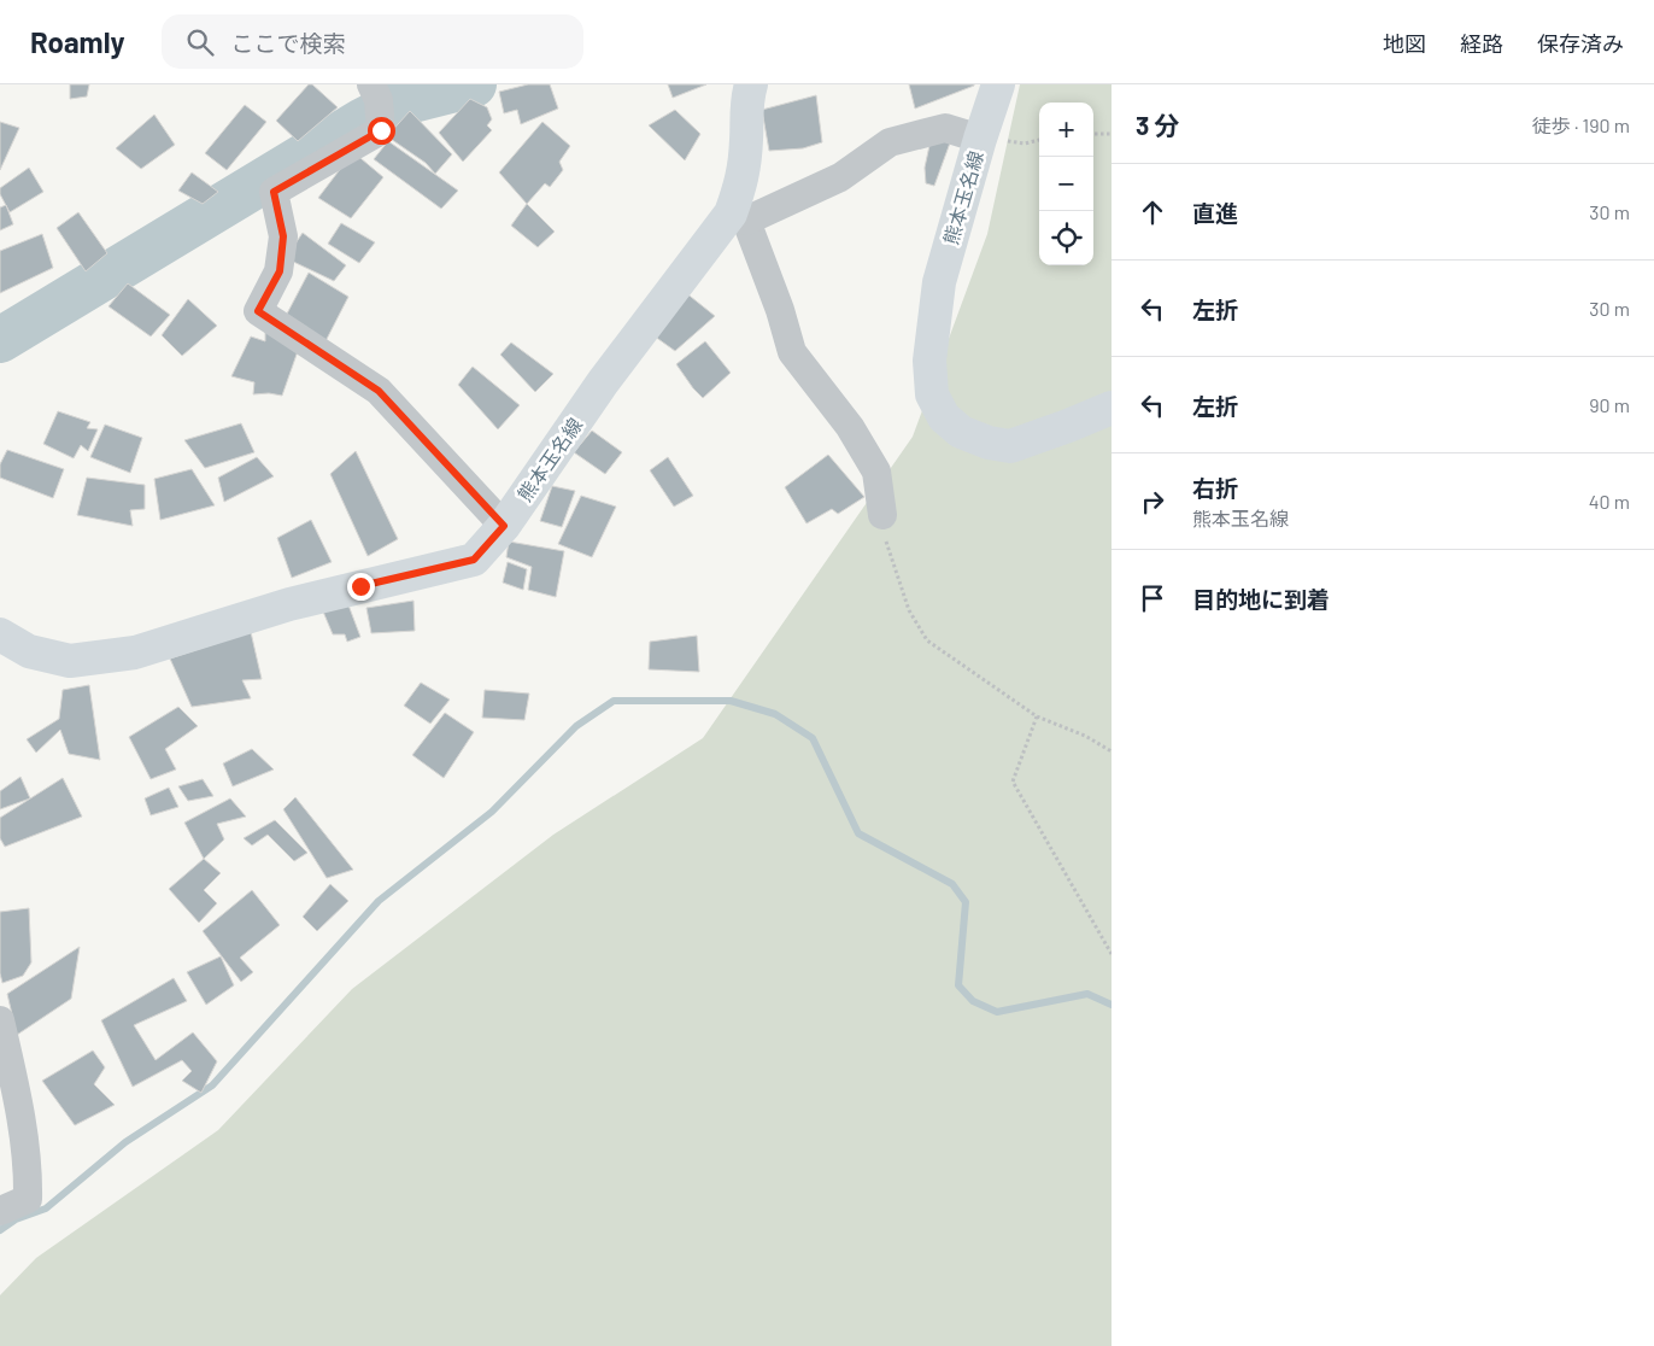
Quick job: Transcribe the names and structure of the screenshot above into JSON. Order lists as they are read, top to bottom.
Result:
{
  "streets": {
    "main road": ["熊本玉名線"]
  },
  "page": {
    "header": "Roamly",
    "search": "ここで検索",
    "nav": ["地図", "経路", "保存済み"],
    "heading": ["3 分", "徒歩 · 190 m"],
    "map_buttons": ["+", "−"],
    "list": [
      ["直進", "30 m"],
      ["左折", "30 m"],
      ["左折", "90 m"],
      ["右折", "熊本玉名線", "40 m"],
      "目的地に到着"
    ]
  }
}
